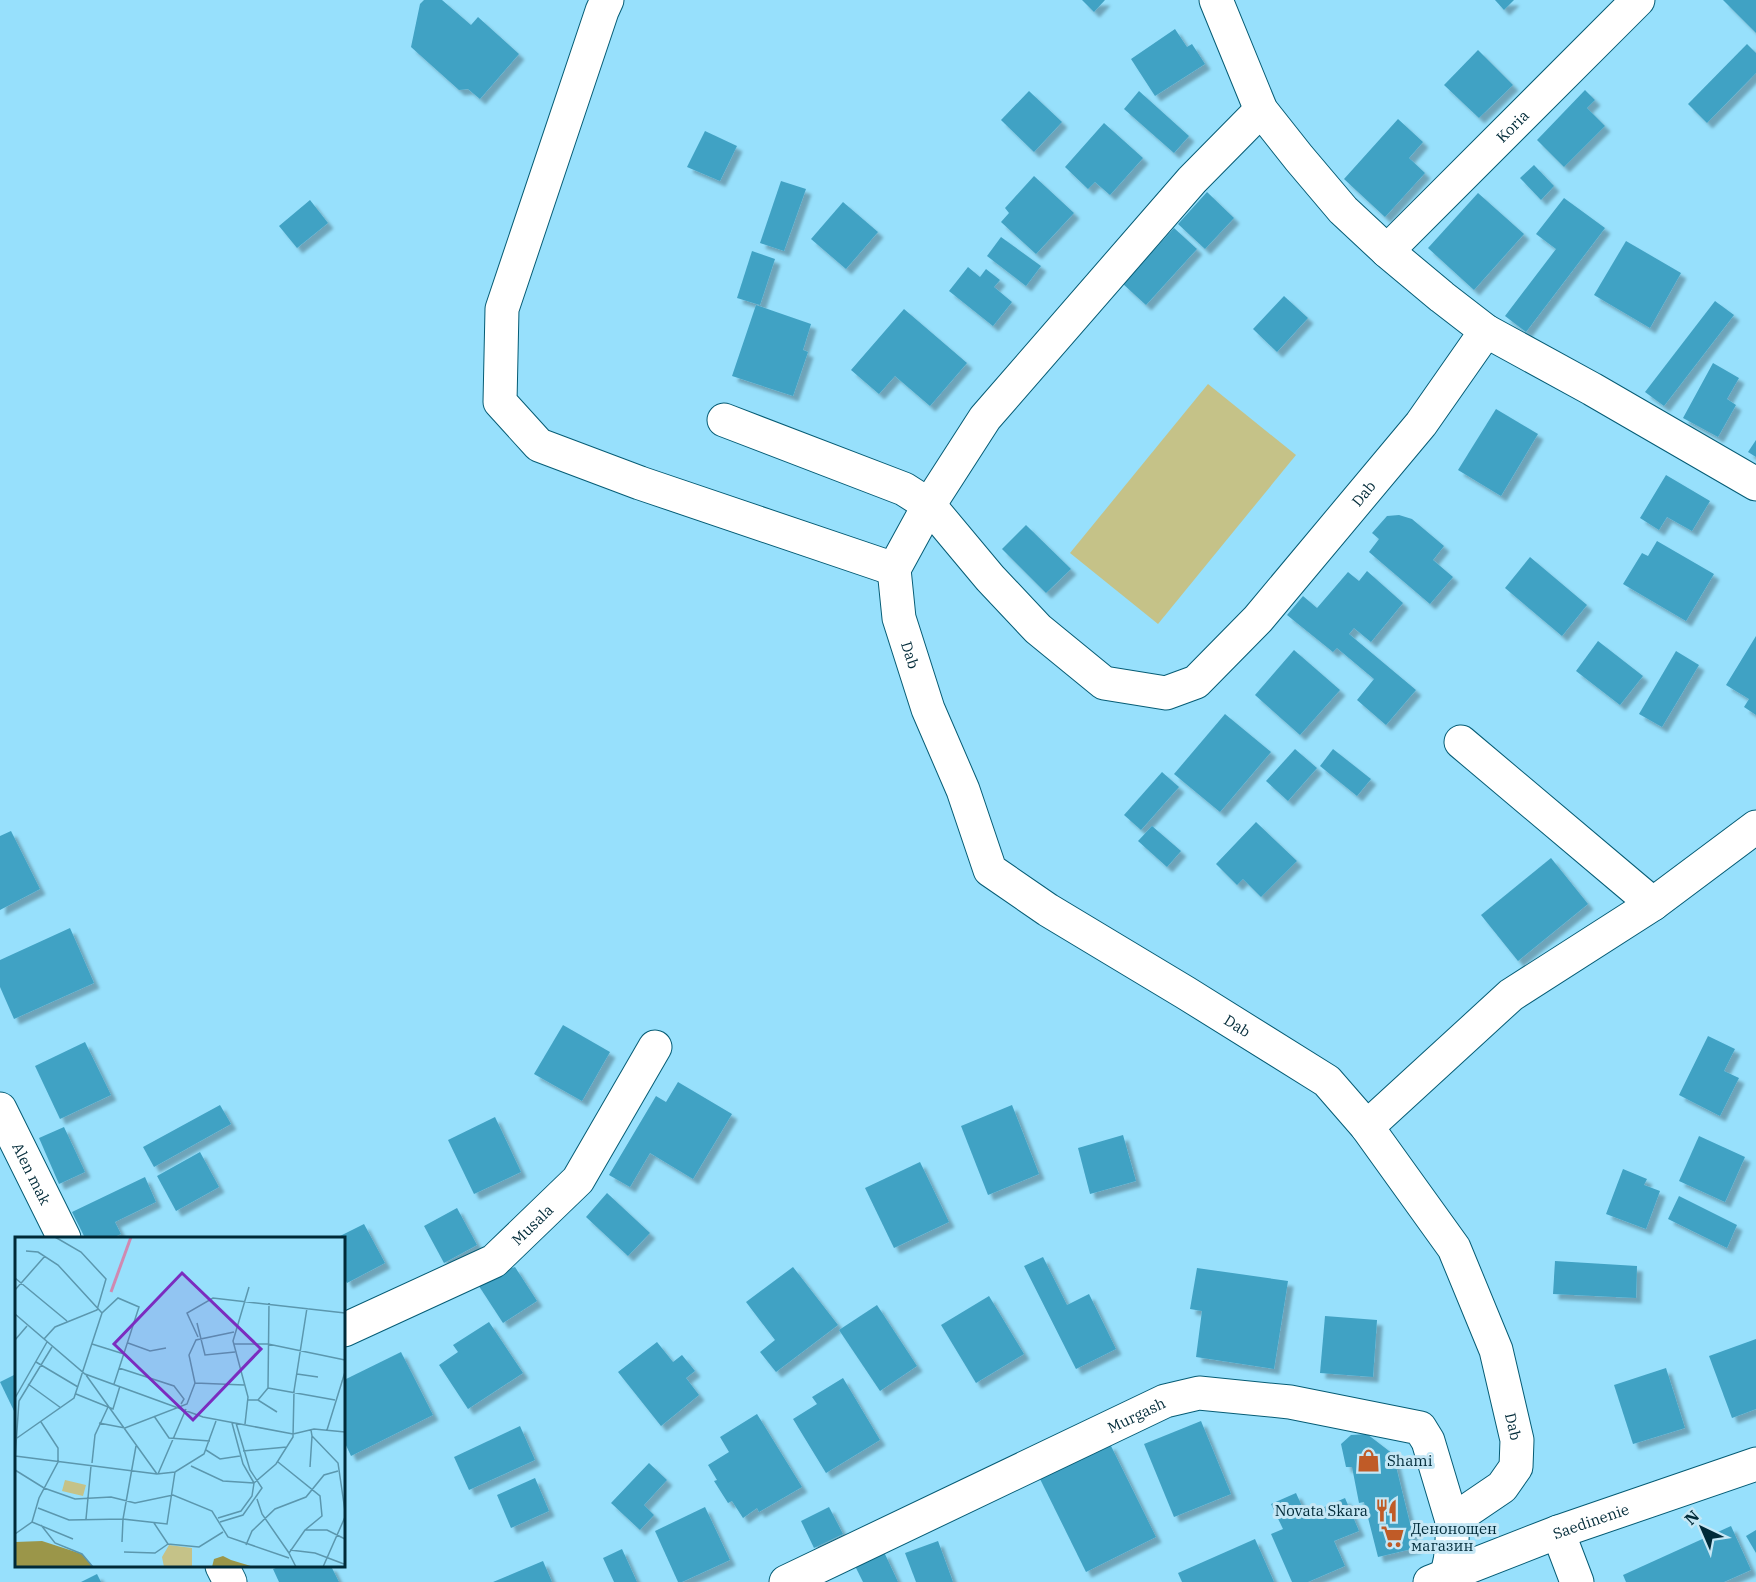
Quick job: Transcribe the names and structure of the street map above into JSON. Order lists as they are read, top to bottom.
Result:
{
  "streets": {
    "street": [
      "Koria",
      "Dab",
      "Alen mak",
      "Musala",
      "Murgash",
      "Saedinenie"
    ]
  },
  "crossings": [
    ["Dab", "Murgash"]
  ],
  "places": {
    "shop": ["Shami"],
    "restaurant": ["Novata Skara"],
    "supermarket": ["Денонощен магазин"]
  },
  "north": "top left"
}
